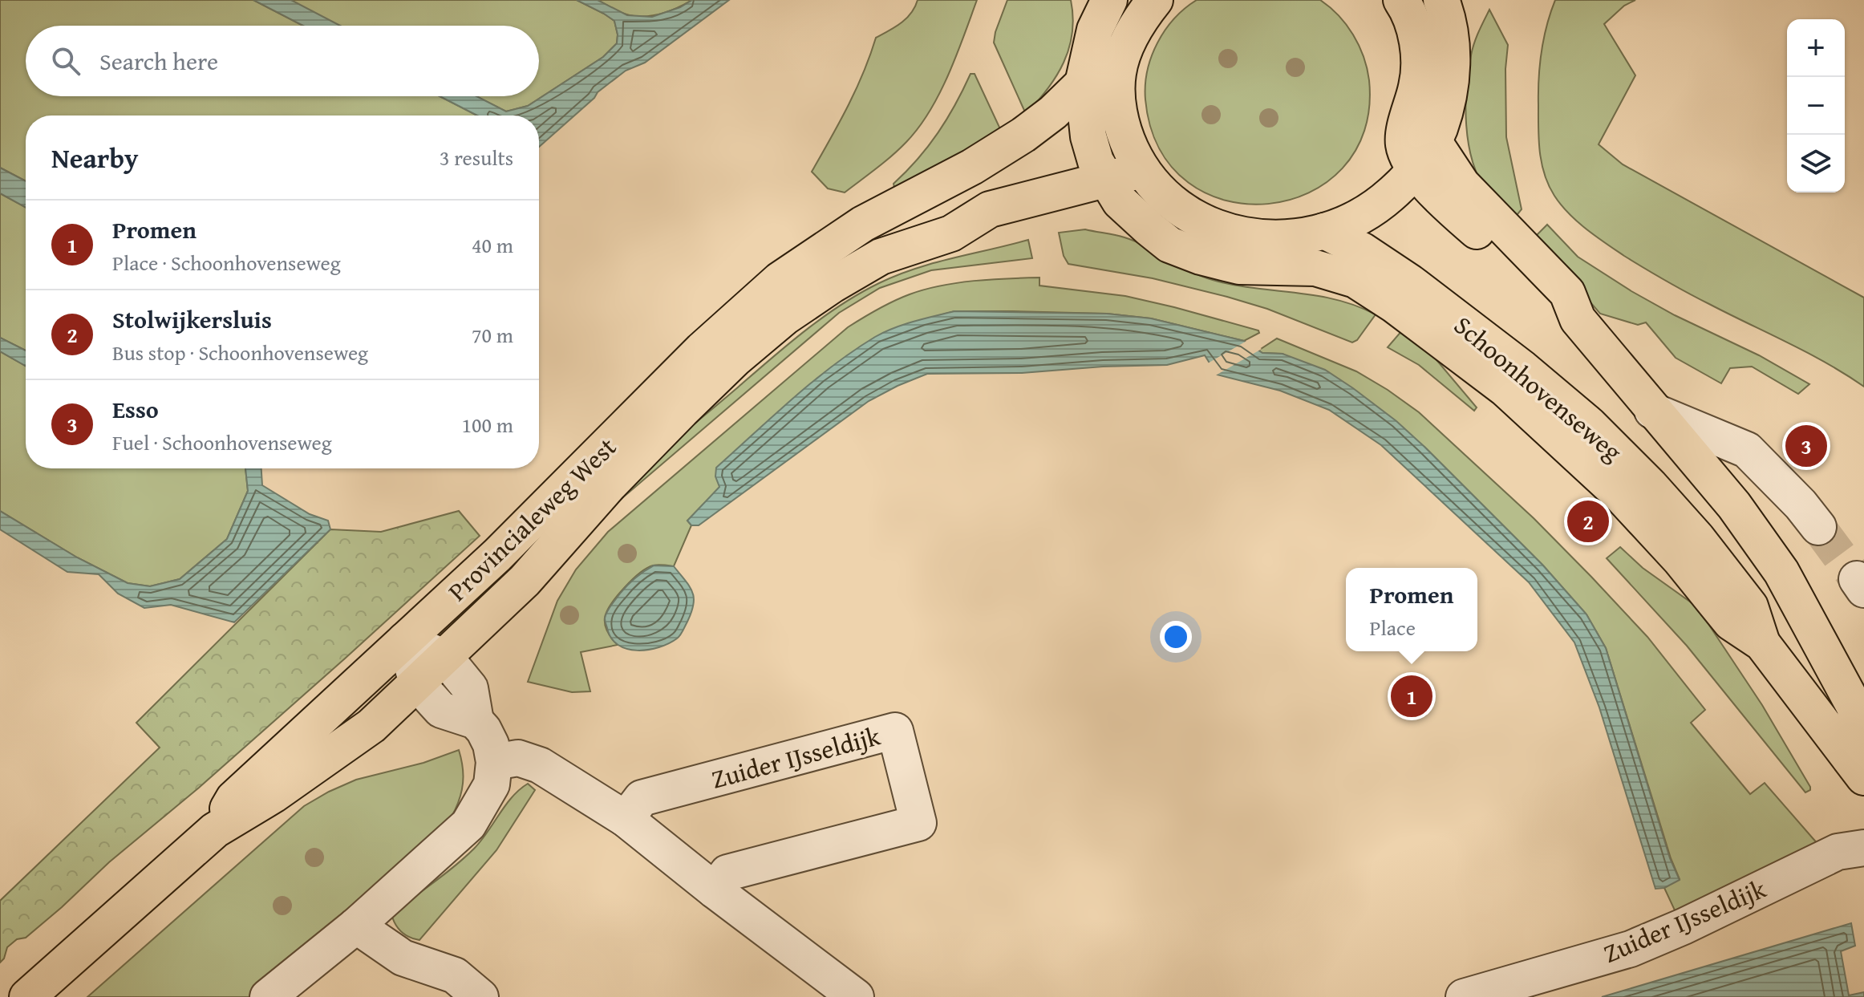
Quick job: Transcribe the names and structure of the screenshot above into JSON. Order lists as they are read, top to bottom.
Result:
{
  "streets": {
    "main road": ["Schoonhovenseweg", "Provincialeweg West"],
    "street": ["Zuider IJsseldijk"]
  },
  "crossings": [
    ["Schoonhovenseweg", "Provincialeweg West"]
  ],
  "page": {
    "map_buttons": ["+", "−"],
    "search": "Search here",
    "heading": ["Nearby", "3 results"],
    "list": [
      {
        "mark": "1",
        "name": "Promen",
        "note": "Place · Schoonhovenseweg",
        "value": "40 m"
      },
      {
        "mark": "2",
        "name": "Stolwijkersluis",
        "note": "Bus stop · Schoonhovenseweg",
        "value": "70 m"
      },
      {
        "mark": "3",
        "name": "Esso",
        "note": "Fuel · Schoonhovenseweg",
        "value": "100 m"
      }
    ],
    "pins": ["3", "2", "1"],
    "popup": ["Promen", "Place"]
  }
}
